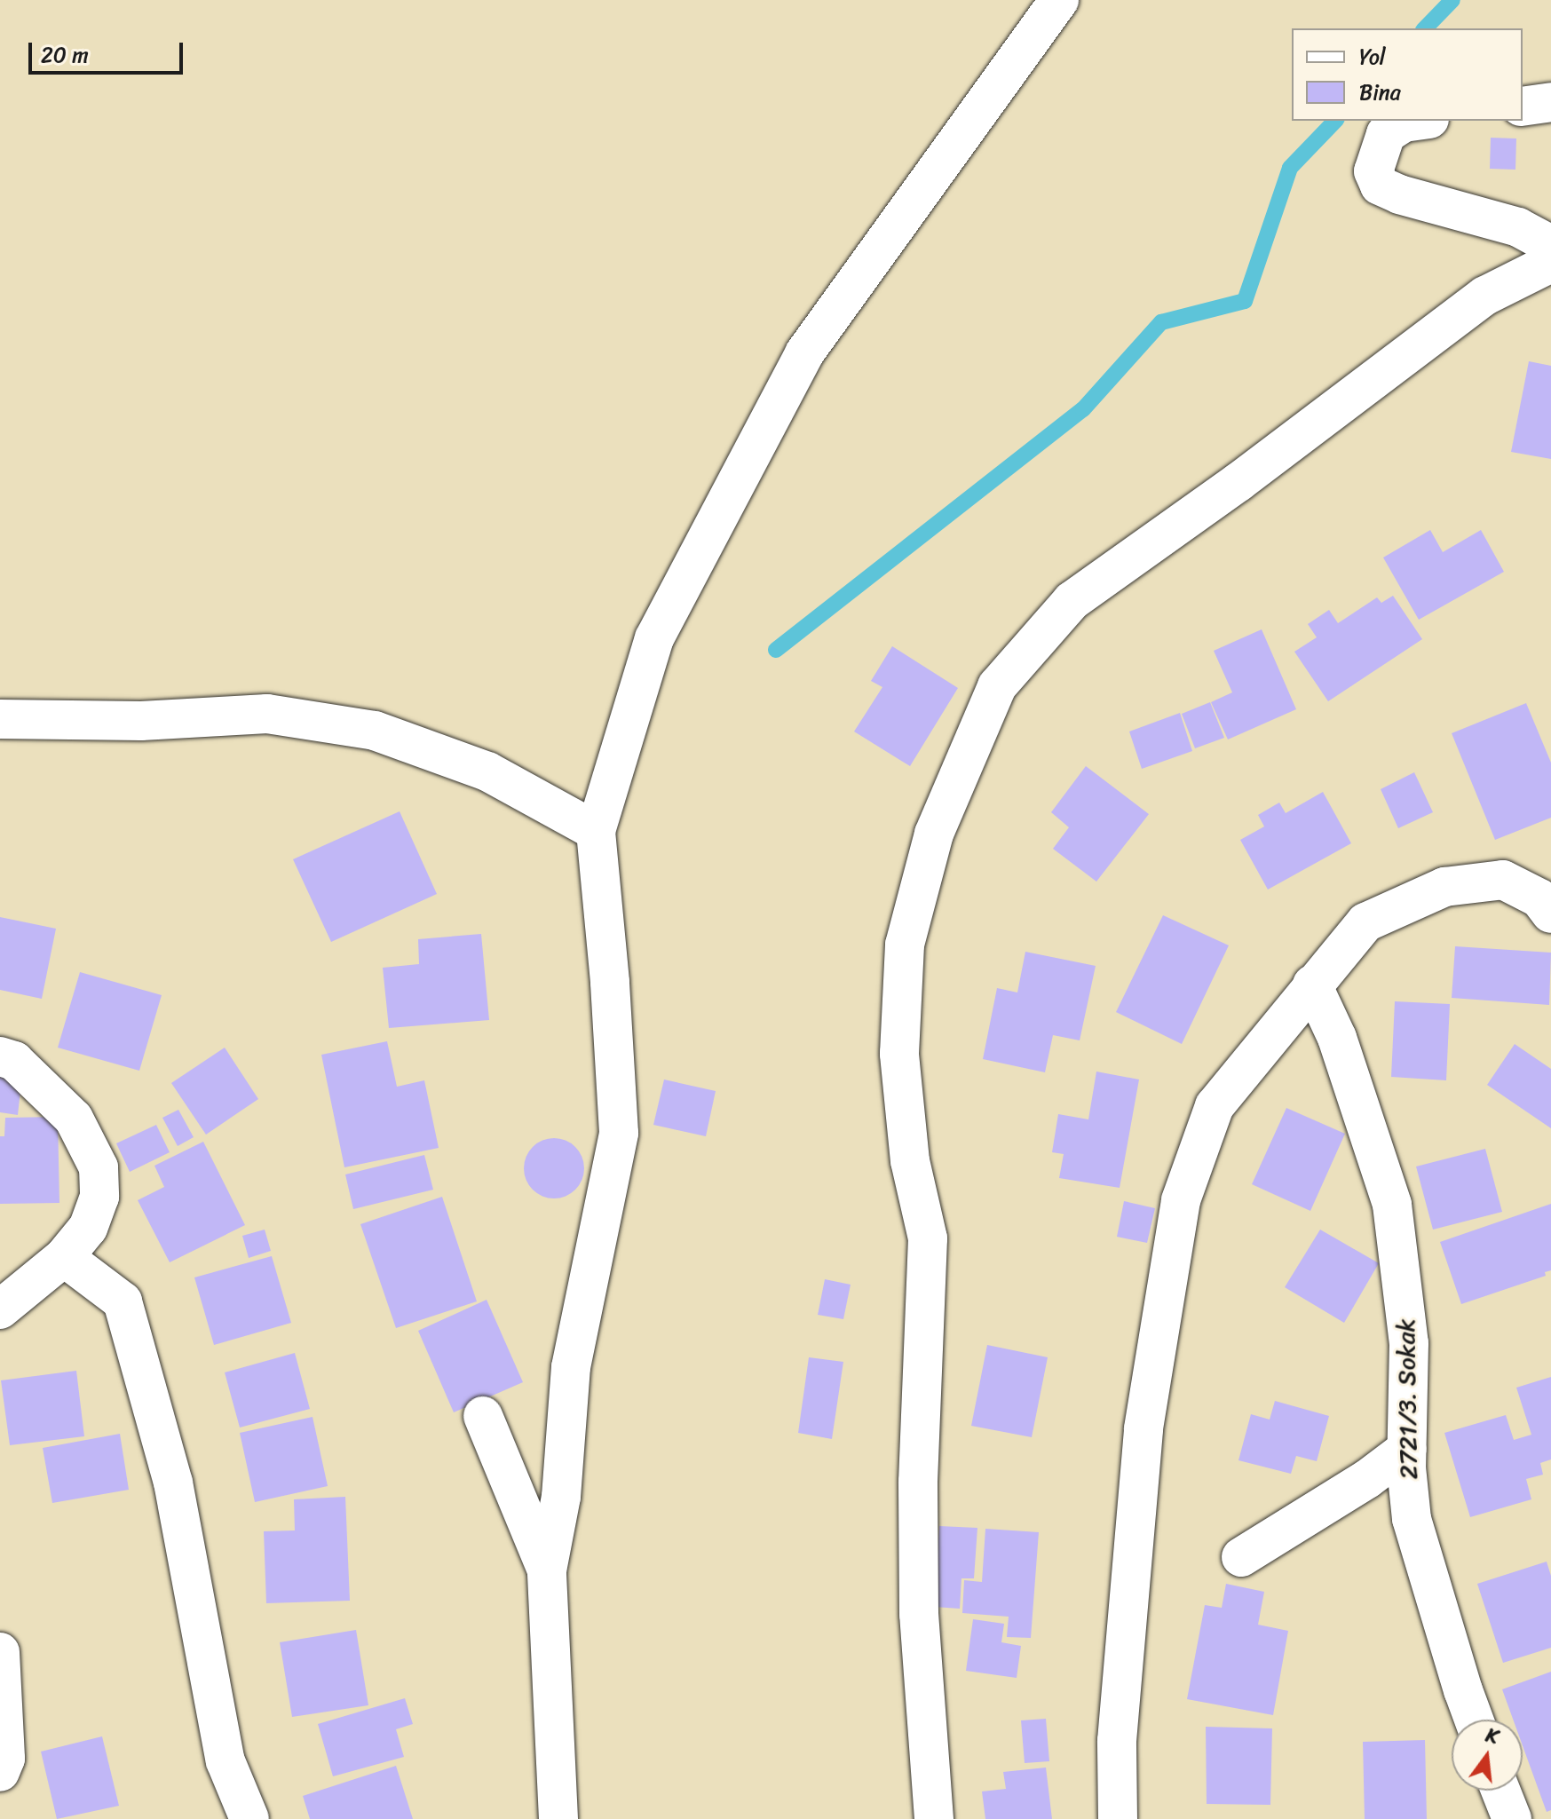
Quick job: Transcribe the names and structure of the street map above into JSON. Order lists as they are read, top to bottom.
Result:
{
  "streets": {
    "street": ["2721/3. Sokak"]
  },
  "legend": ["Yol", "Bina"],
  "scale_bar": "20 m",
  "north": "top"
}
